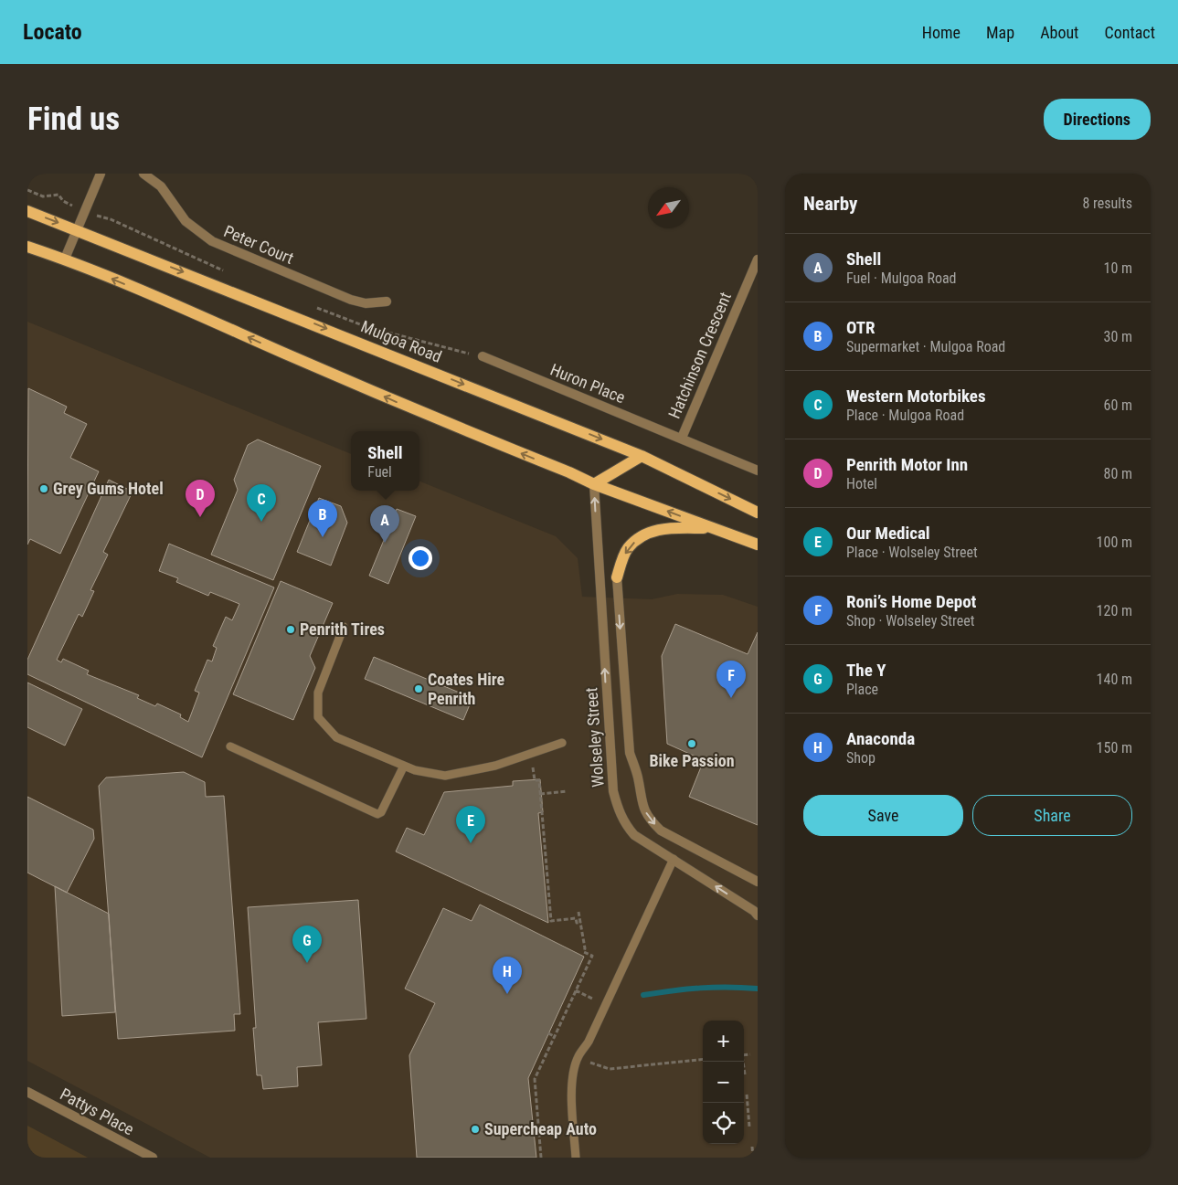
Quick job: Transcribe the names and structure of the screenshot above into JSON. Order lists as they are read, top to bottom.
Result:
{
  "streets": {
    "main road": ["Mulgoa Road"],
    "street": [
      "Peter Court",
      "Hatchinson Crescent",
      "Huron Place",
      "Wolseley Street",
      "Pattys Place"
    ]
  },
  "crossings": [
    ["Hatchinson Crescent", "Huron Place"]
  ],
  "places": [
    "Grey Gums Hotel",
    "Penrith Tires",
    "Coates Hire Penrith",
    "Bike Passion",
    "Supercheap Auto"
  ],
  "north": "bottom left",
  "page": {
    "header": "Locato",
    "nav": [
      "Home",
      "Map",
      "About",
      "Contact"
    ],
    "buttons": [
      "Directions",
      ["Save", "Share"]
    ],
    "title": "Find us",
    "heading": ["Nearby", "8 results"],
    "list": [
      {
        "mark": "A",
        "name": "Shell",
        "note": "Fuel · Mulgoa Road",
        "value": "10 m"
      },
      {
        "mark": "B",
        "name": "OTR",
        "note": "Supermarket · Mulgoa Road",
        "value": "30 m"
      },
      {
        "mark": "C",
        "name": "Western Motorbikes",
        "note": "Place · Mulgoa Road",
        "value": "60 m"
      },
      {
        "mark": "D",
        "name": "Penrith Motor Inn",
        "note": "Hotel",
        "value": "80 m"
      },
      {
        "mark": "E",
        "name": "Our Medical",
        "note": "Place · Wolseley Street",
        "value": "100 m"
      },
      {
        "mark": "F",
        "name": "Roni’s Home Depot",
        "note": "Shop · Wolseley Street",
        "value": "120 m"
      },
      {
        "mark": "G",
        "name": "The Y",
        "note": "Place",
        "value": "140 m"
      },
      {
        "mark": "H",
        "name": "Anaconda",
        "note": "Shop",
        "value": "150 m"
      }
    ],
    "popup": ["Shell", "Fuel"],
    "pins": [
      "D",
      "C",
      "B",
      "A",
      "F",
      "E",
      "G",
      "H"
    ],
    "map_buttons": ["+", "−"]
  }
}
